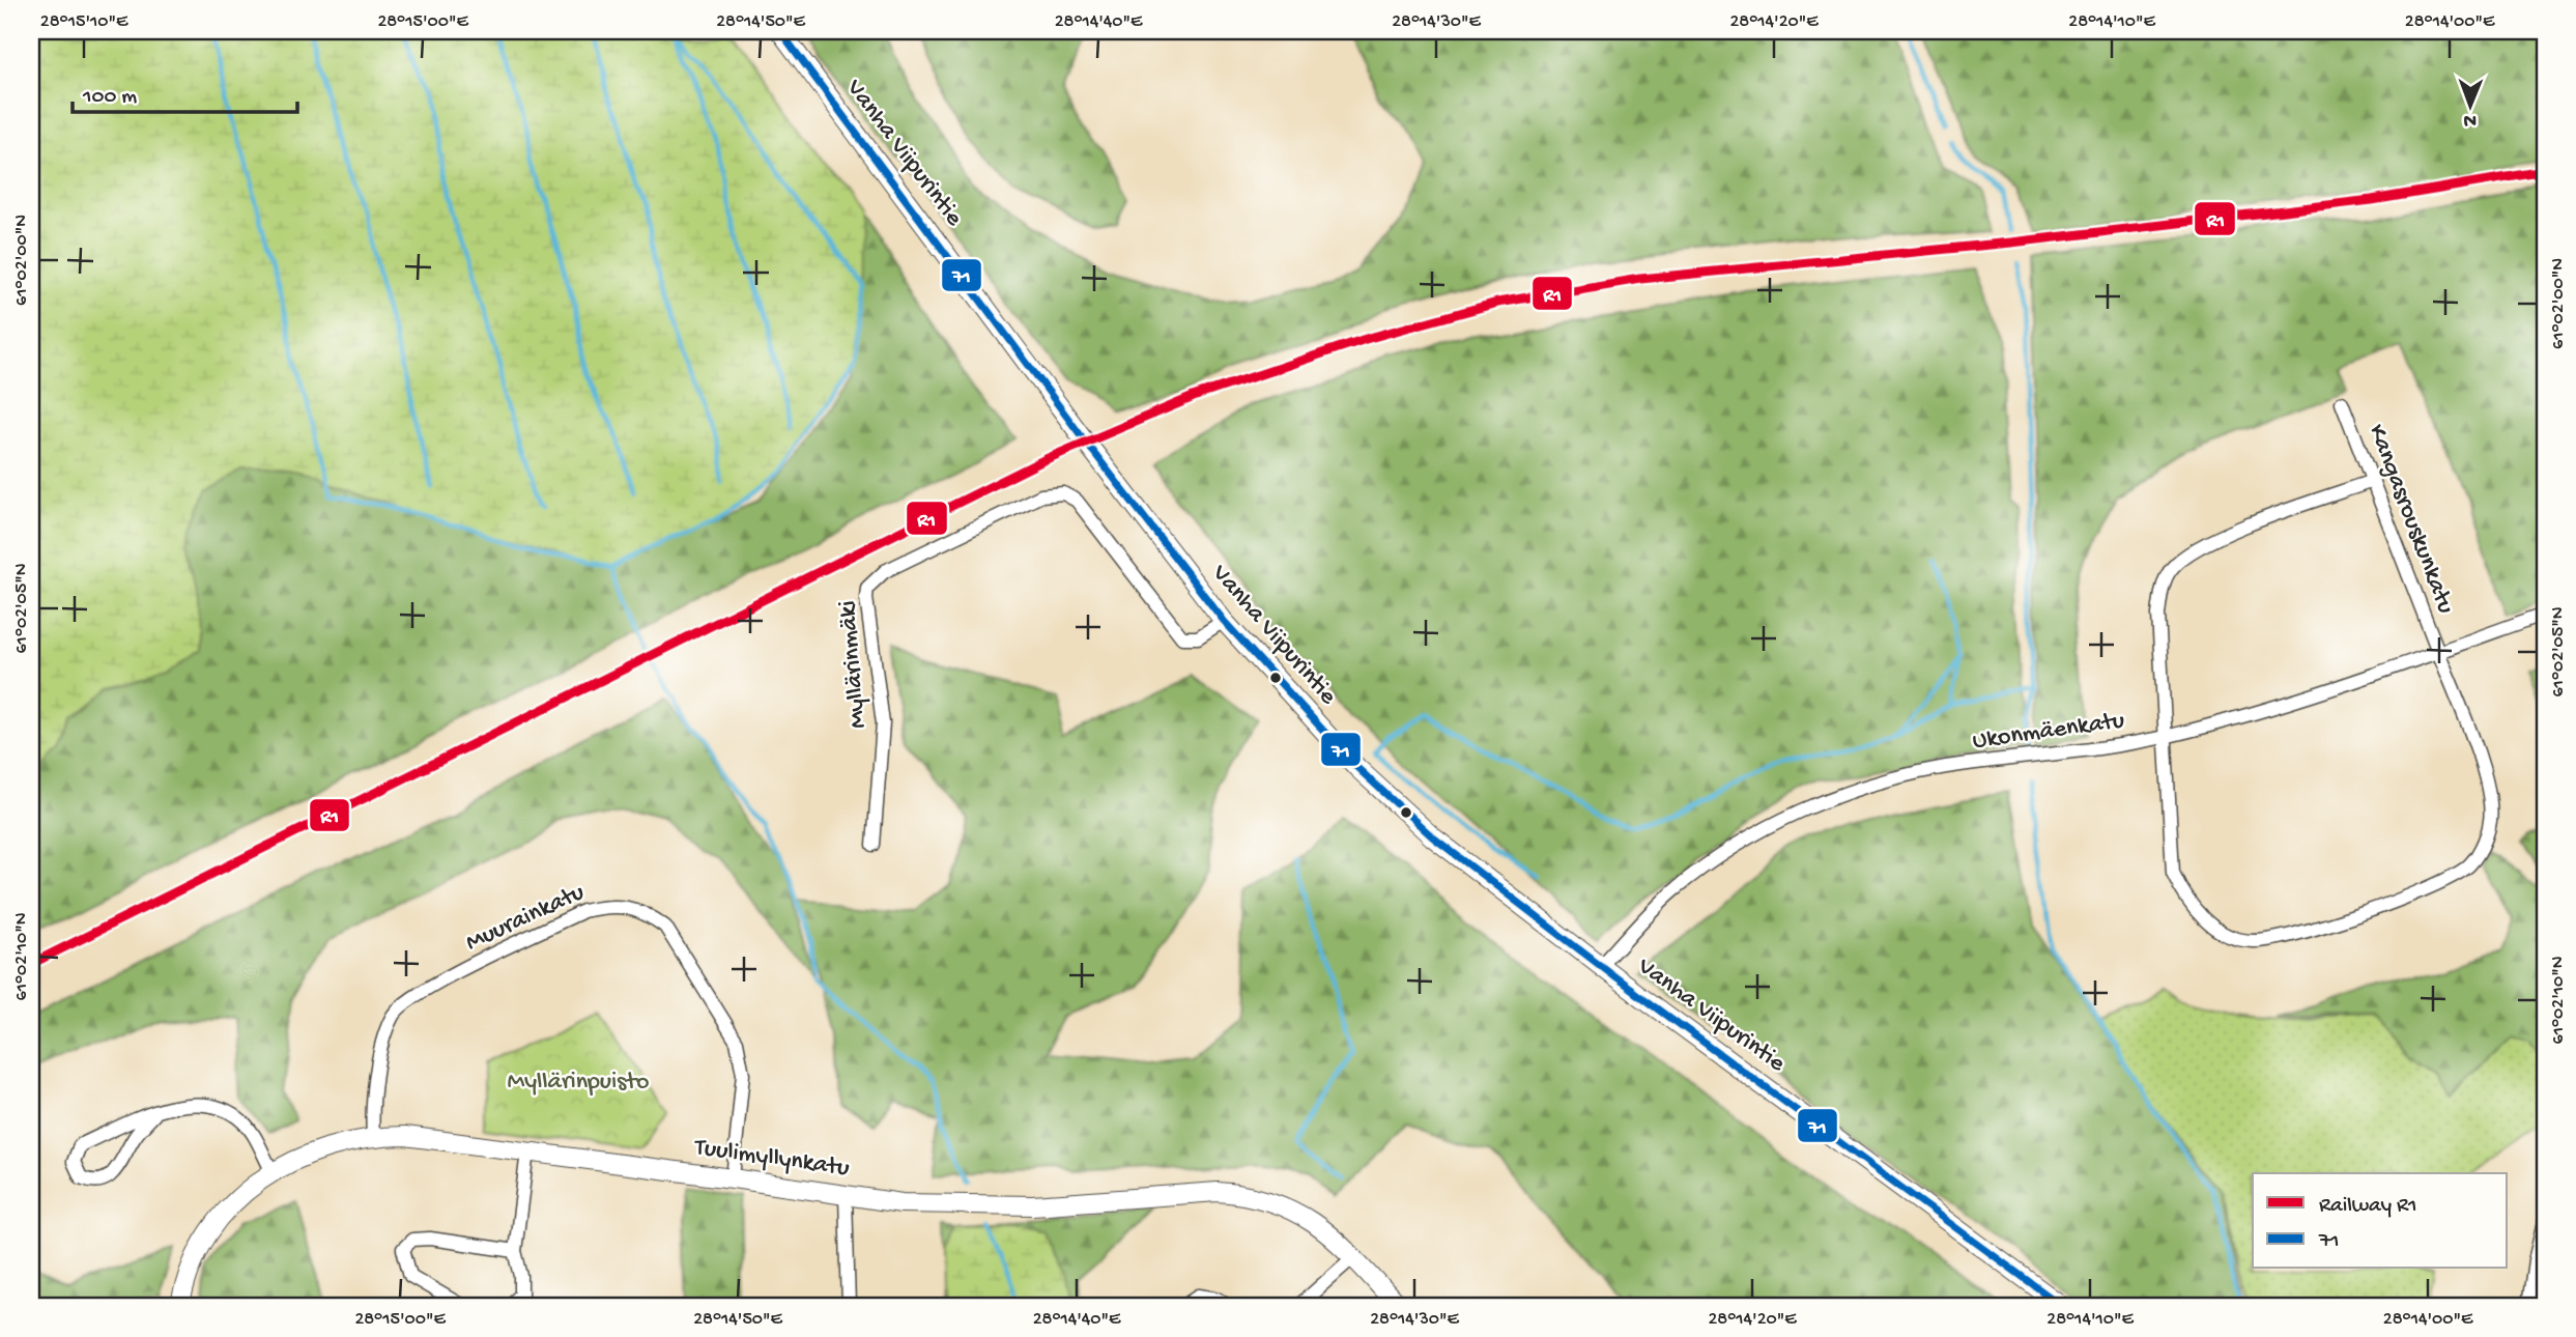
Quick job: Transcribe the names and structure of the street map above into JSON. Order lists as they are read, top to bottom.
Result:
{
  "streets": {
    "street": [
      "Vanha Viipurintie",
      "Kangasrouskunkatu",
      "Myllärinmäki",
      "Ukonmäenkatu",
      "Muurainkatu",
      "Tuulimyllynkatu"
    ]
  },
  "crossings": [
    ["Vanha Viipurintie", "Myllärinmäki"],
    ["Vanha Viipurintie", "Ukonmäenkatu"],
    ["Kangasrouskunkatu", "Ukonmäenkatu"],
    ["Muurainkatu", "Tuulimyllynkatu"]
  ],
  "parks": ["Myllärinpuisto"],
  "lines": ["transit line 71", "rail line R1"],
  "legend": ["Railway R1", "71"],
  "scale_bar": "100 m",
  "north": "bottom",
  "coordinates": [
    "28°15'10\"E",
    "28°15'00\"E",
    "28°14'50\"E",
    "28°14'40\"E",
    "28°14'30\"E",
    "28°14'20\"E",
    "28°14'10\"E",
    "28°14'00\"E",
    "61°02'00\"N",
    "61°02'05\"N",
    "61°02'10\"N"
  ]
}
